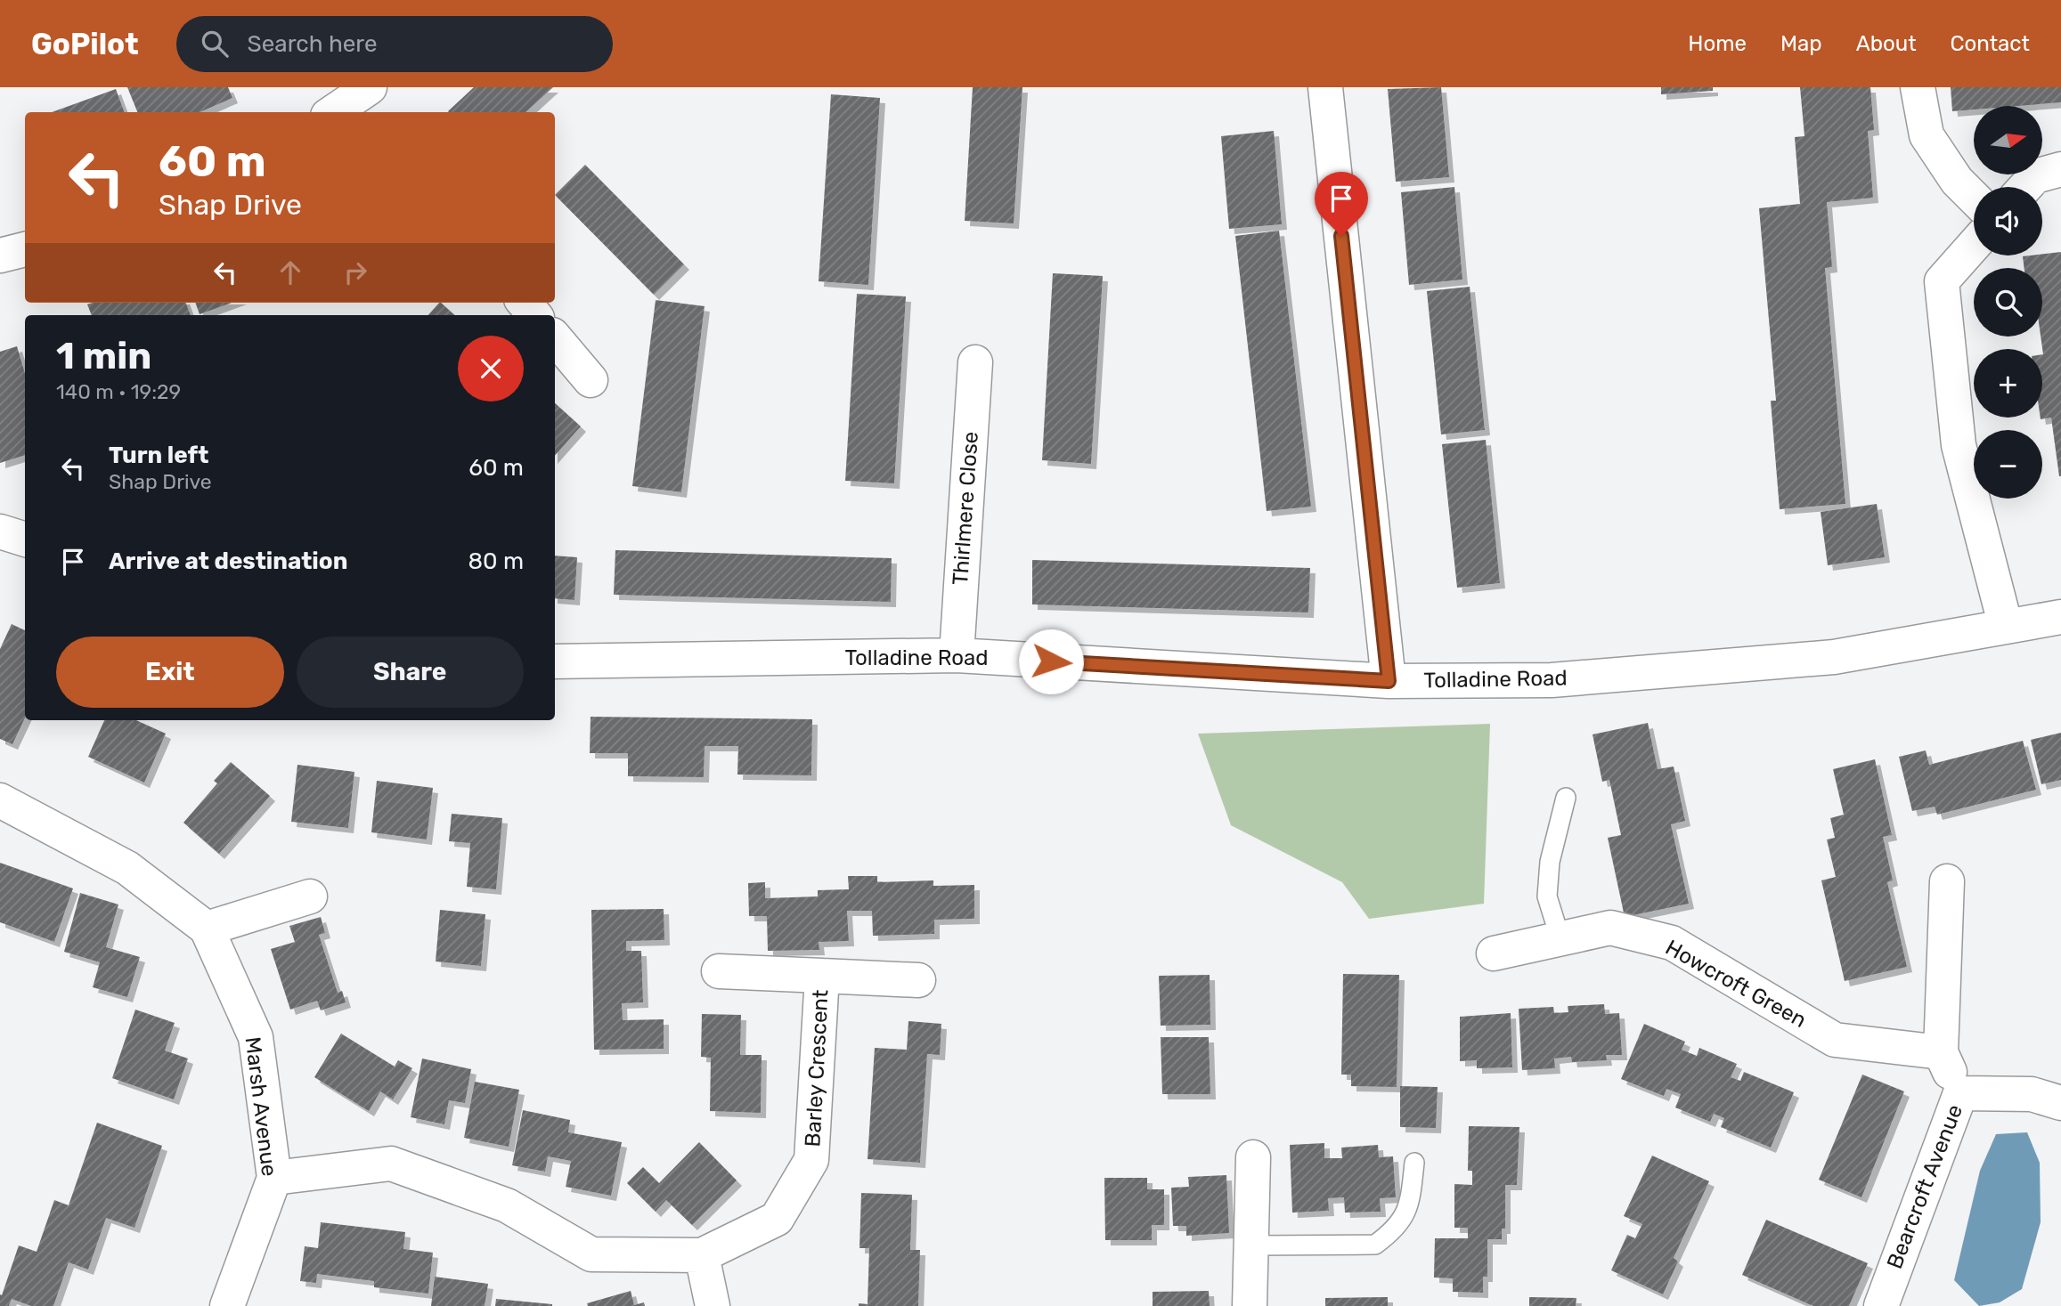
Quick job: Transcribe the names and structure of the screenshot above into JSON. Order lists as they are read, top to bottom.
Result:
{
  "streets": {
    "street": [
      "Thirlmere Close",
      "Tolladine Road",
      "Howcroft Green",
      "Barley Crescent",
      "Marsh Avenue",
      "Bearcroft Avenue"
    ]
  },
  "crossings": [
    ["Thirlmere Close", "Tolladine Road"],
    ["Barley Crescent", "Marsh Avenue"]
  ],
  "north": "right",
  "page": {
    "header": "GoPilot",
    "search": "Search here",
    "nav": [
      "Home",
      "Map",
      "About",
      "Contact"
    ],
    "map_buttons": ["+", "−"],
    "turn": ["60 m", "Shap Drive"],
    "heading": ["1 min", "140 m · 19:29"],
    "list": [
      {
        "name": "Turn left",
        "note": "Shap Drive",
        "value": "60 m"
      },
      {
        "name": "Arrive at destination",
        "value": "80 m"
      }
    ],
    "buttons": ["Exit", "Share"]
  }
}
